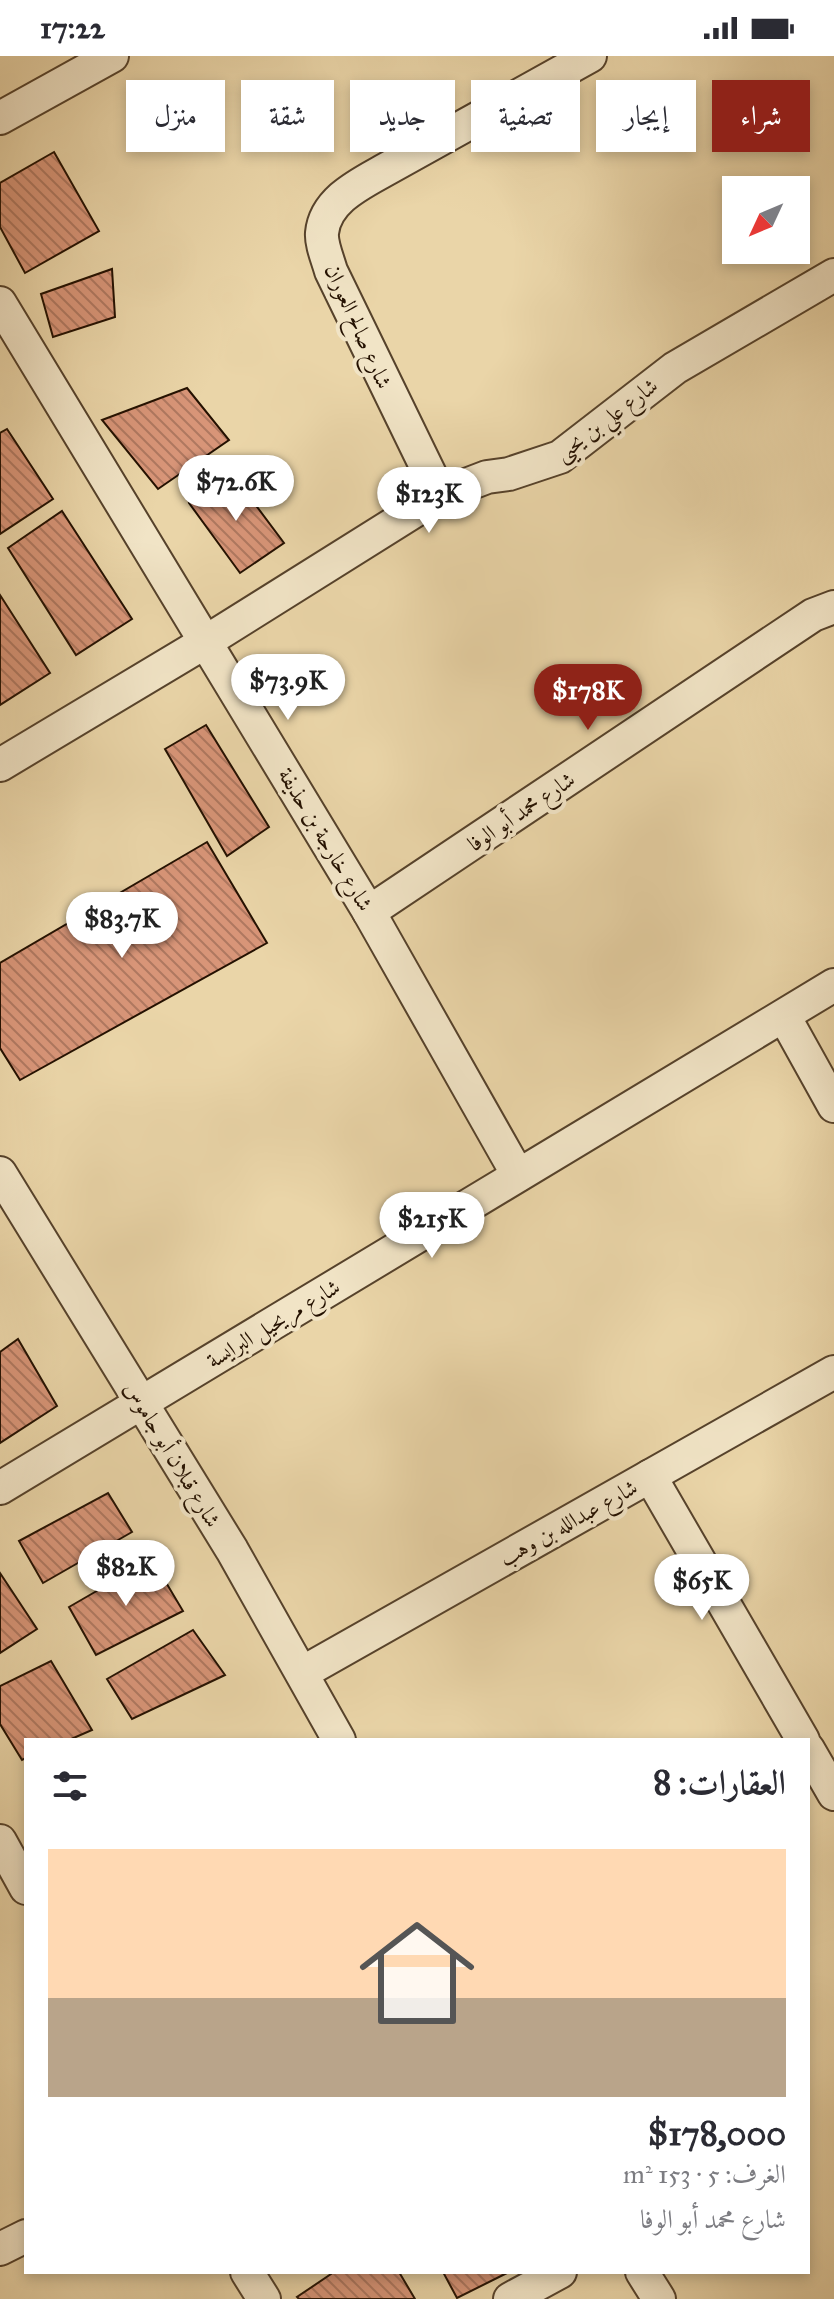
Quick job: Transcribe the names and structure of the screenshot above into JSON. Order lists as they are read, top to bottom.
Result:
{
  "streets": {
    "street": [
      "شارع صالح العوران",
      "شارع علي بن يحيى",
      "شارع محمد أبو الوفا",
      "شارع خارجة بن حذيفة",
      "شارع مريحيل البرايسة",
      "شارع قبلان أبو جاموس",
      "شارع عبدالله بن وهب"
    ]
  },
  "crossings": [
    ["شارع صالح العوران", "شارع علي بن يحيى"],
    ["شارع علي بن يحيى", "شارع خارجة بن حذيفة"],
    ["شارع محمد أبو الوفا", "شارع خارجة بن حذيفة"],
    ["شارع خارجة بن حذيفة", "شارع مريحيل البرايسة"],
    ["شارع مريحيل البرايسة", "شارع قبلان أبو جاموس"],
    ["شارع قبلان أبو جاموس", "شارع عبدالله بن وهب"]
  ],
  "north": "bottom left",
  "page": {
    "status": "17:22",
    "chip": [
      "شراء",
      "إيجار",
      "تصفية",
      "جديد",
      "شقة",
      "منزل"
    ],
    "price": [
      "$72.6K",
      "$123K",
      "$73.9K",
      "$178K",
      "$83.7K",
      "$215K",
      "$82K",
      "$65K"
    ],
    "heading": "العقارات: 8",
    "list": [
      {
        "name": "$178,000",
        "note": "الغرف: 5 · 153 m² · شارع محمد أبو الوفا"
      }
    ]
  }
}
